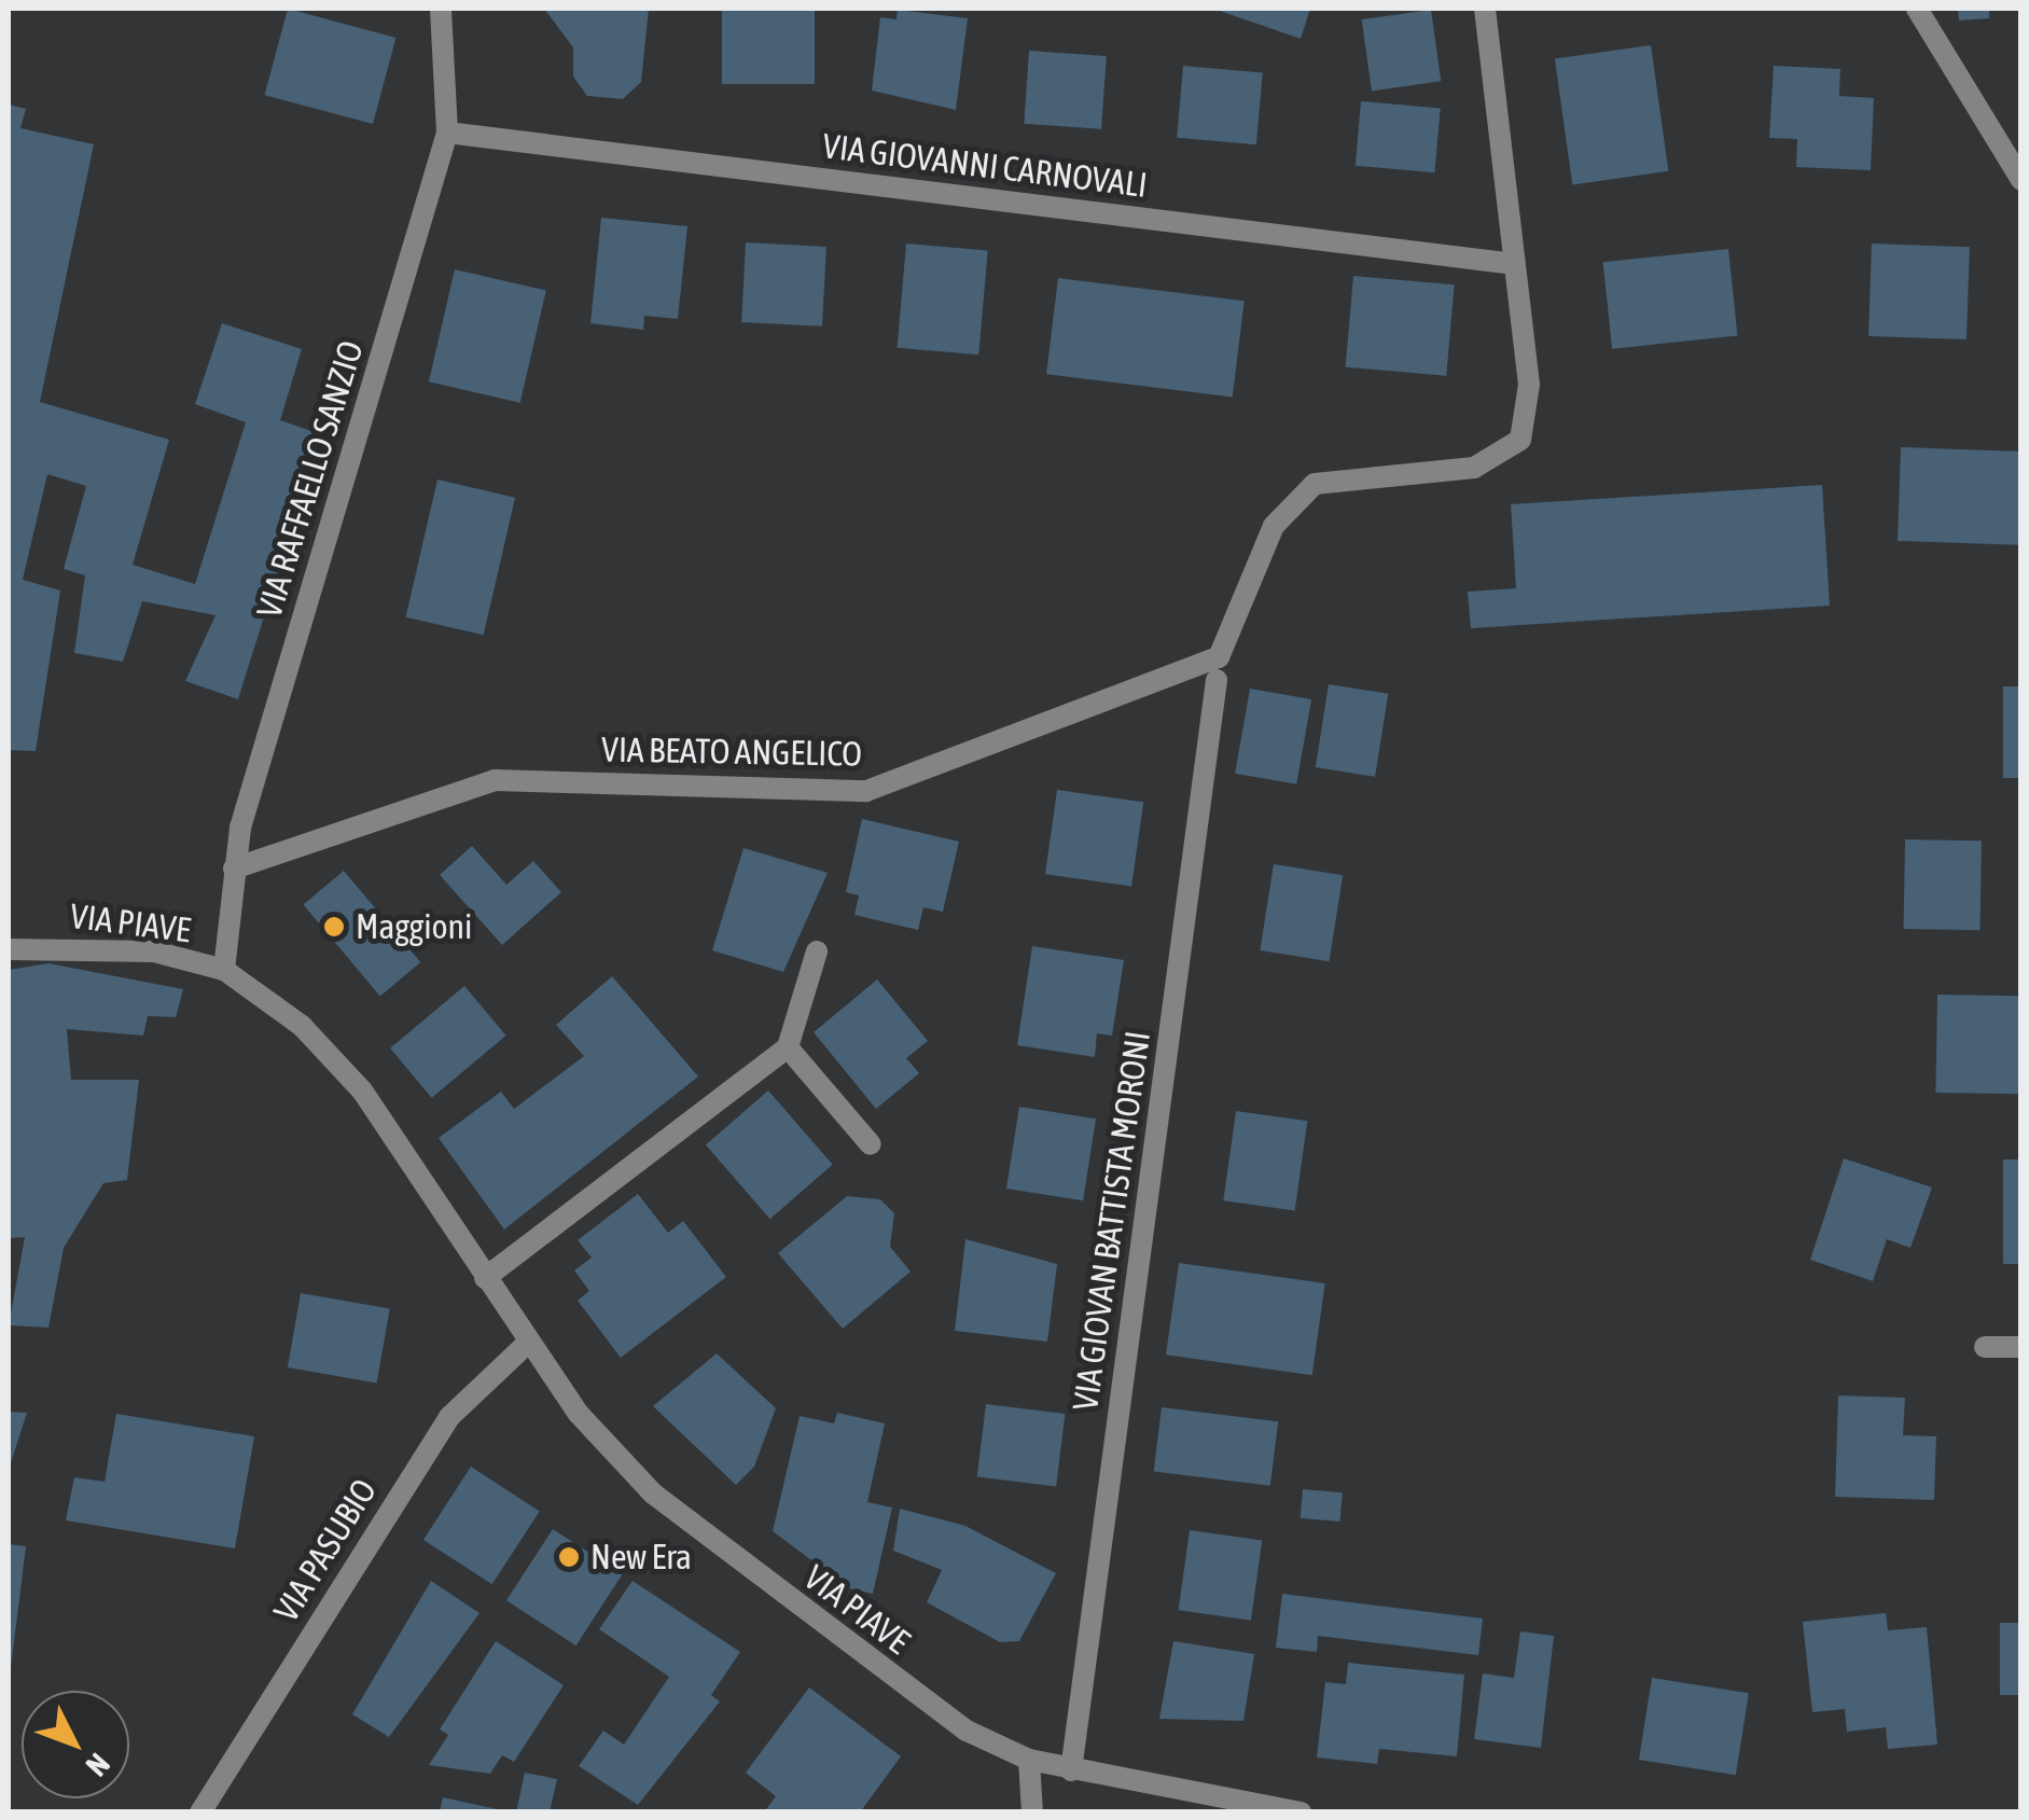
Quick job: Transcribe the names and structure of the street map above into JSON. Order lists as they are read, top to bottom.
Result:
{
  "streets": {
    "street": [
      "VIA GIOVANNI CARNOVALI",
      "VIA RAFFAELLO SANZIO",
      "VIA BEATO ANGELICO",
      "VIA PIAVE",
      "VIA GIOVAN BATTISTA MORONI",
      "VIA PASUBIO"
    ]
  },
  "crossings": [
    ["VIA GIOVANNI CARNOVALI", "VIA RAFFAELLO SANZIO"],
    ["VIA GIOVANNI CARNOVALI", "VIA GIOVAN BATTISTA MORONI"],
    ["VIA RAFFAELLO SANZIO", "VIA BEATO ANGELICO"],
    ["VIA RAFFAELLO SANZIO", "VIA PIAVE"],
    ["VIA BEATO ANGELICO", "VIA GIOVAN BATTISTA MORONI"],
    ["VIA PIAVE", "VIA GIOVAN BATTISTA MORONI"],
    ["VIA PIAVE", "VIA PASUBIO"]
  ],
  "places": ["Maggioni", "New Era"],
  "north": "bottom right"
}
